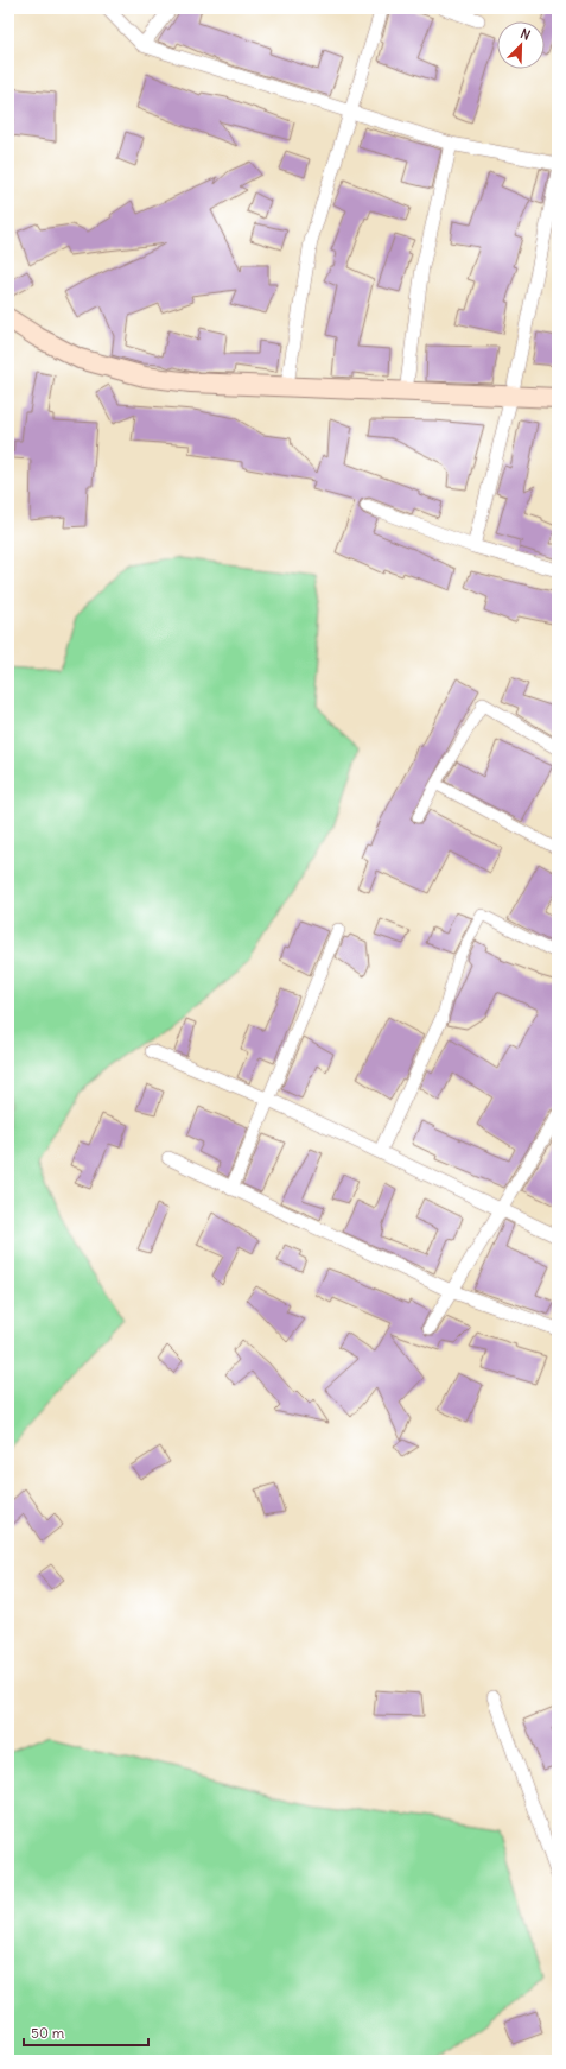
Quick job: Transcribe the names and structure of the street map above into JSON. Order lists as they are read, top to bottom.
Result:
{
  "scale_bar": "50 m",
  "north": "top right"
}
